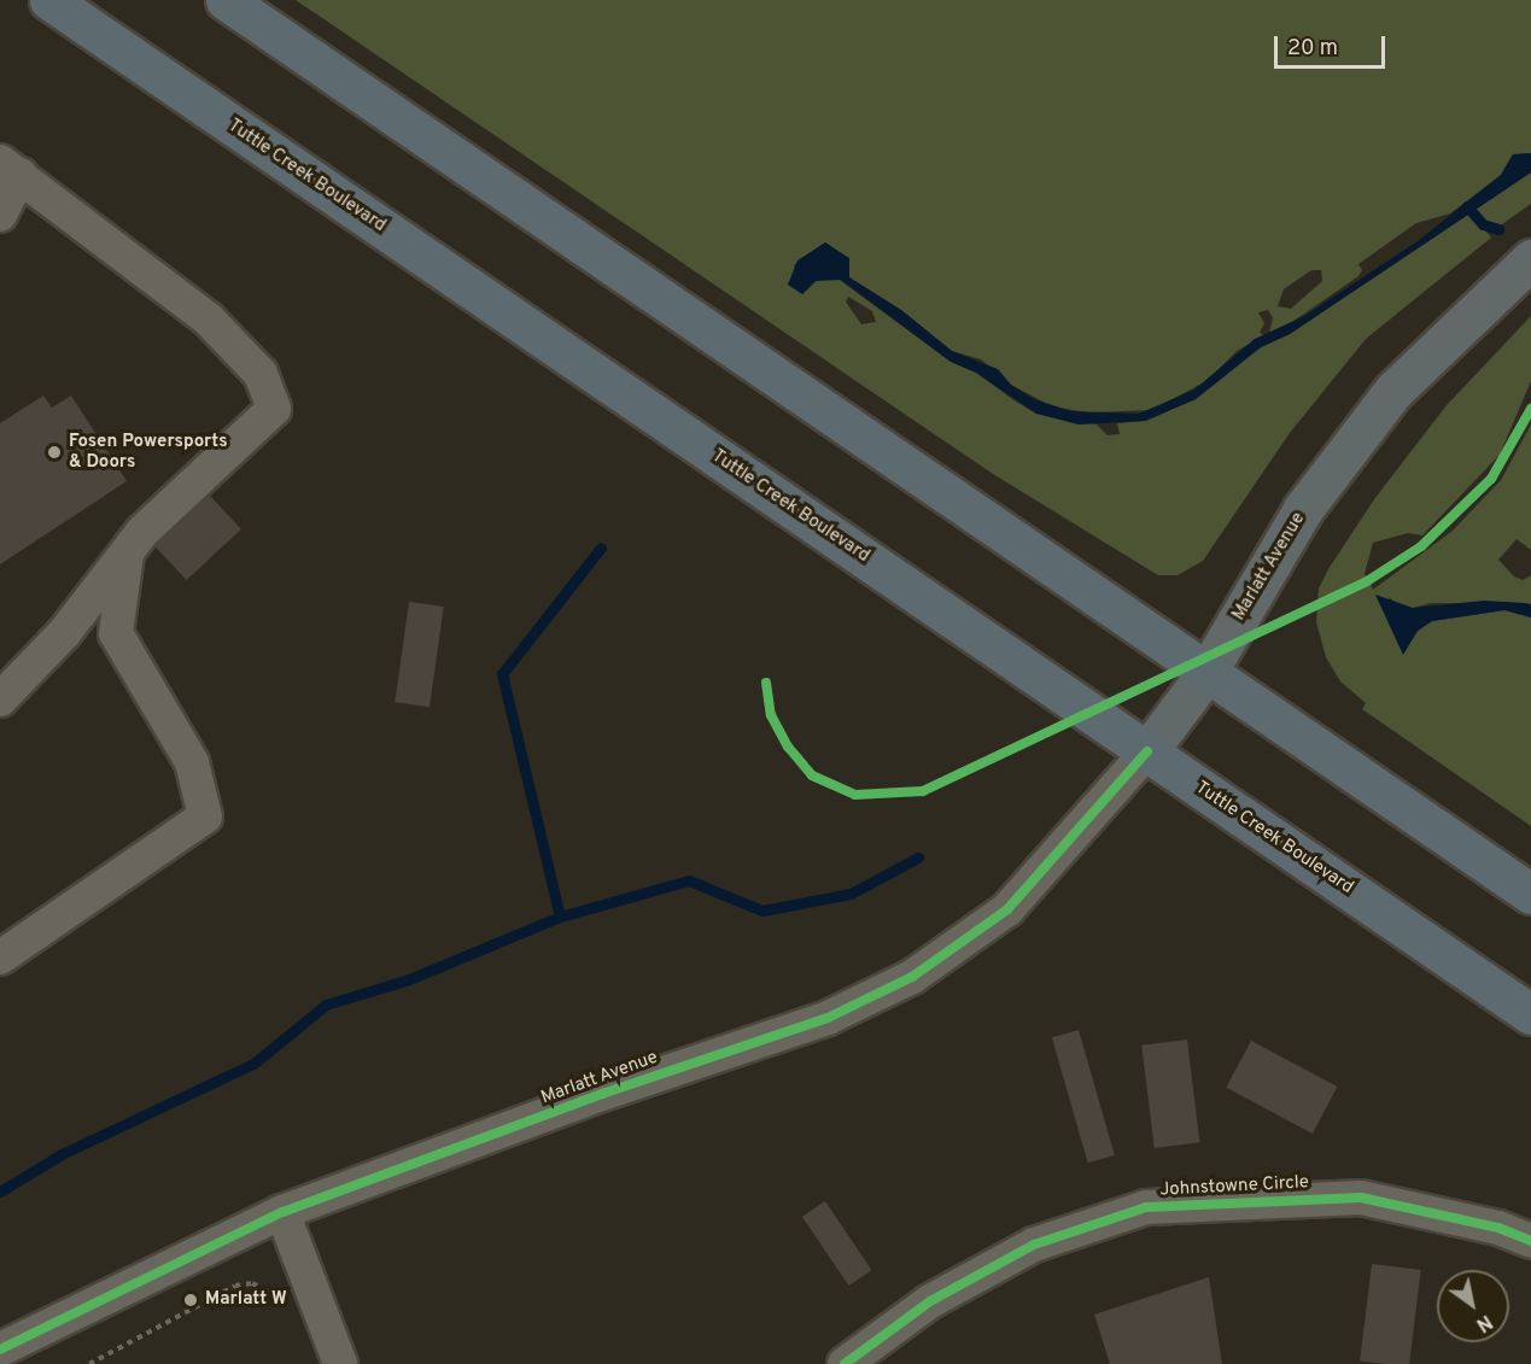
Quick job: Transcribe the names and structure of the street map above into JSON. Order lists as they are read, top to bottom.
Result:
{
  "streets": {
    "highway": ["Tuttle Creek Boulevard"],
    "main road": ["Marlatt Avenue"],
    "street": ["Johnstowne Circle"]
  },
  "crossings": [
    ["Tuttle Creek Boulevard", "Marlatt Avenue"]
  ],
  "places": ["Fosen Powersports & Doors", "Marlatt W"],
  "scale_bar": "20 m",
  "north": "bottom right"
}
